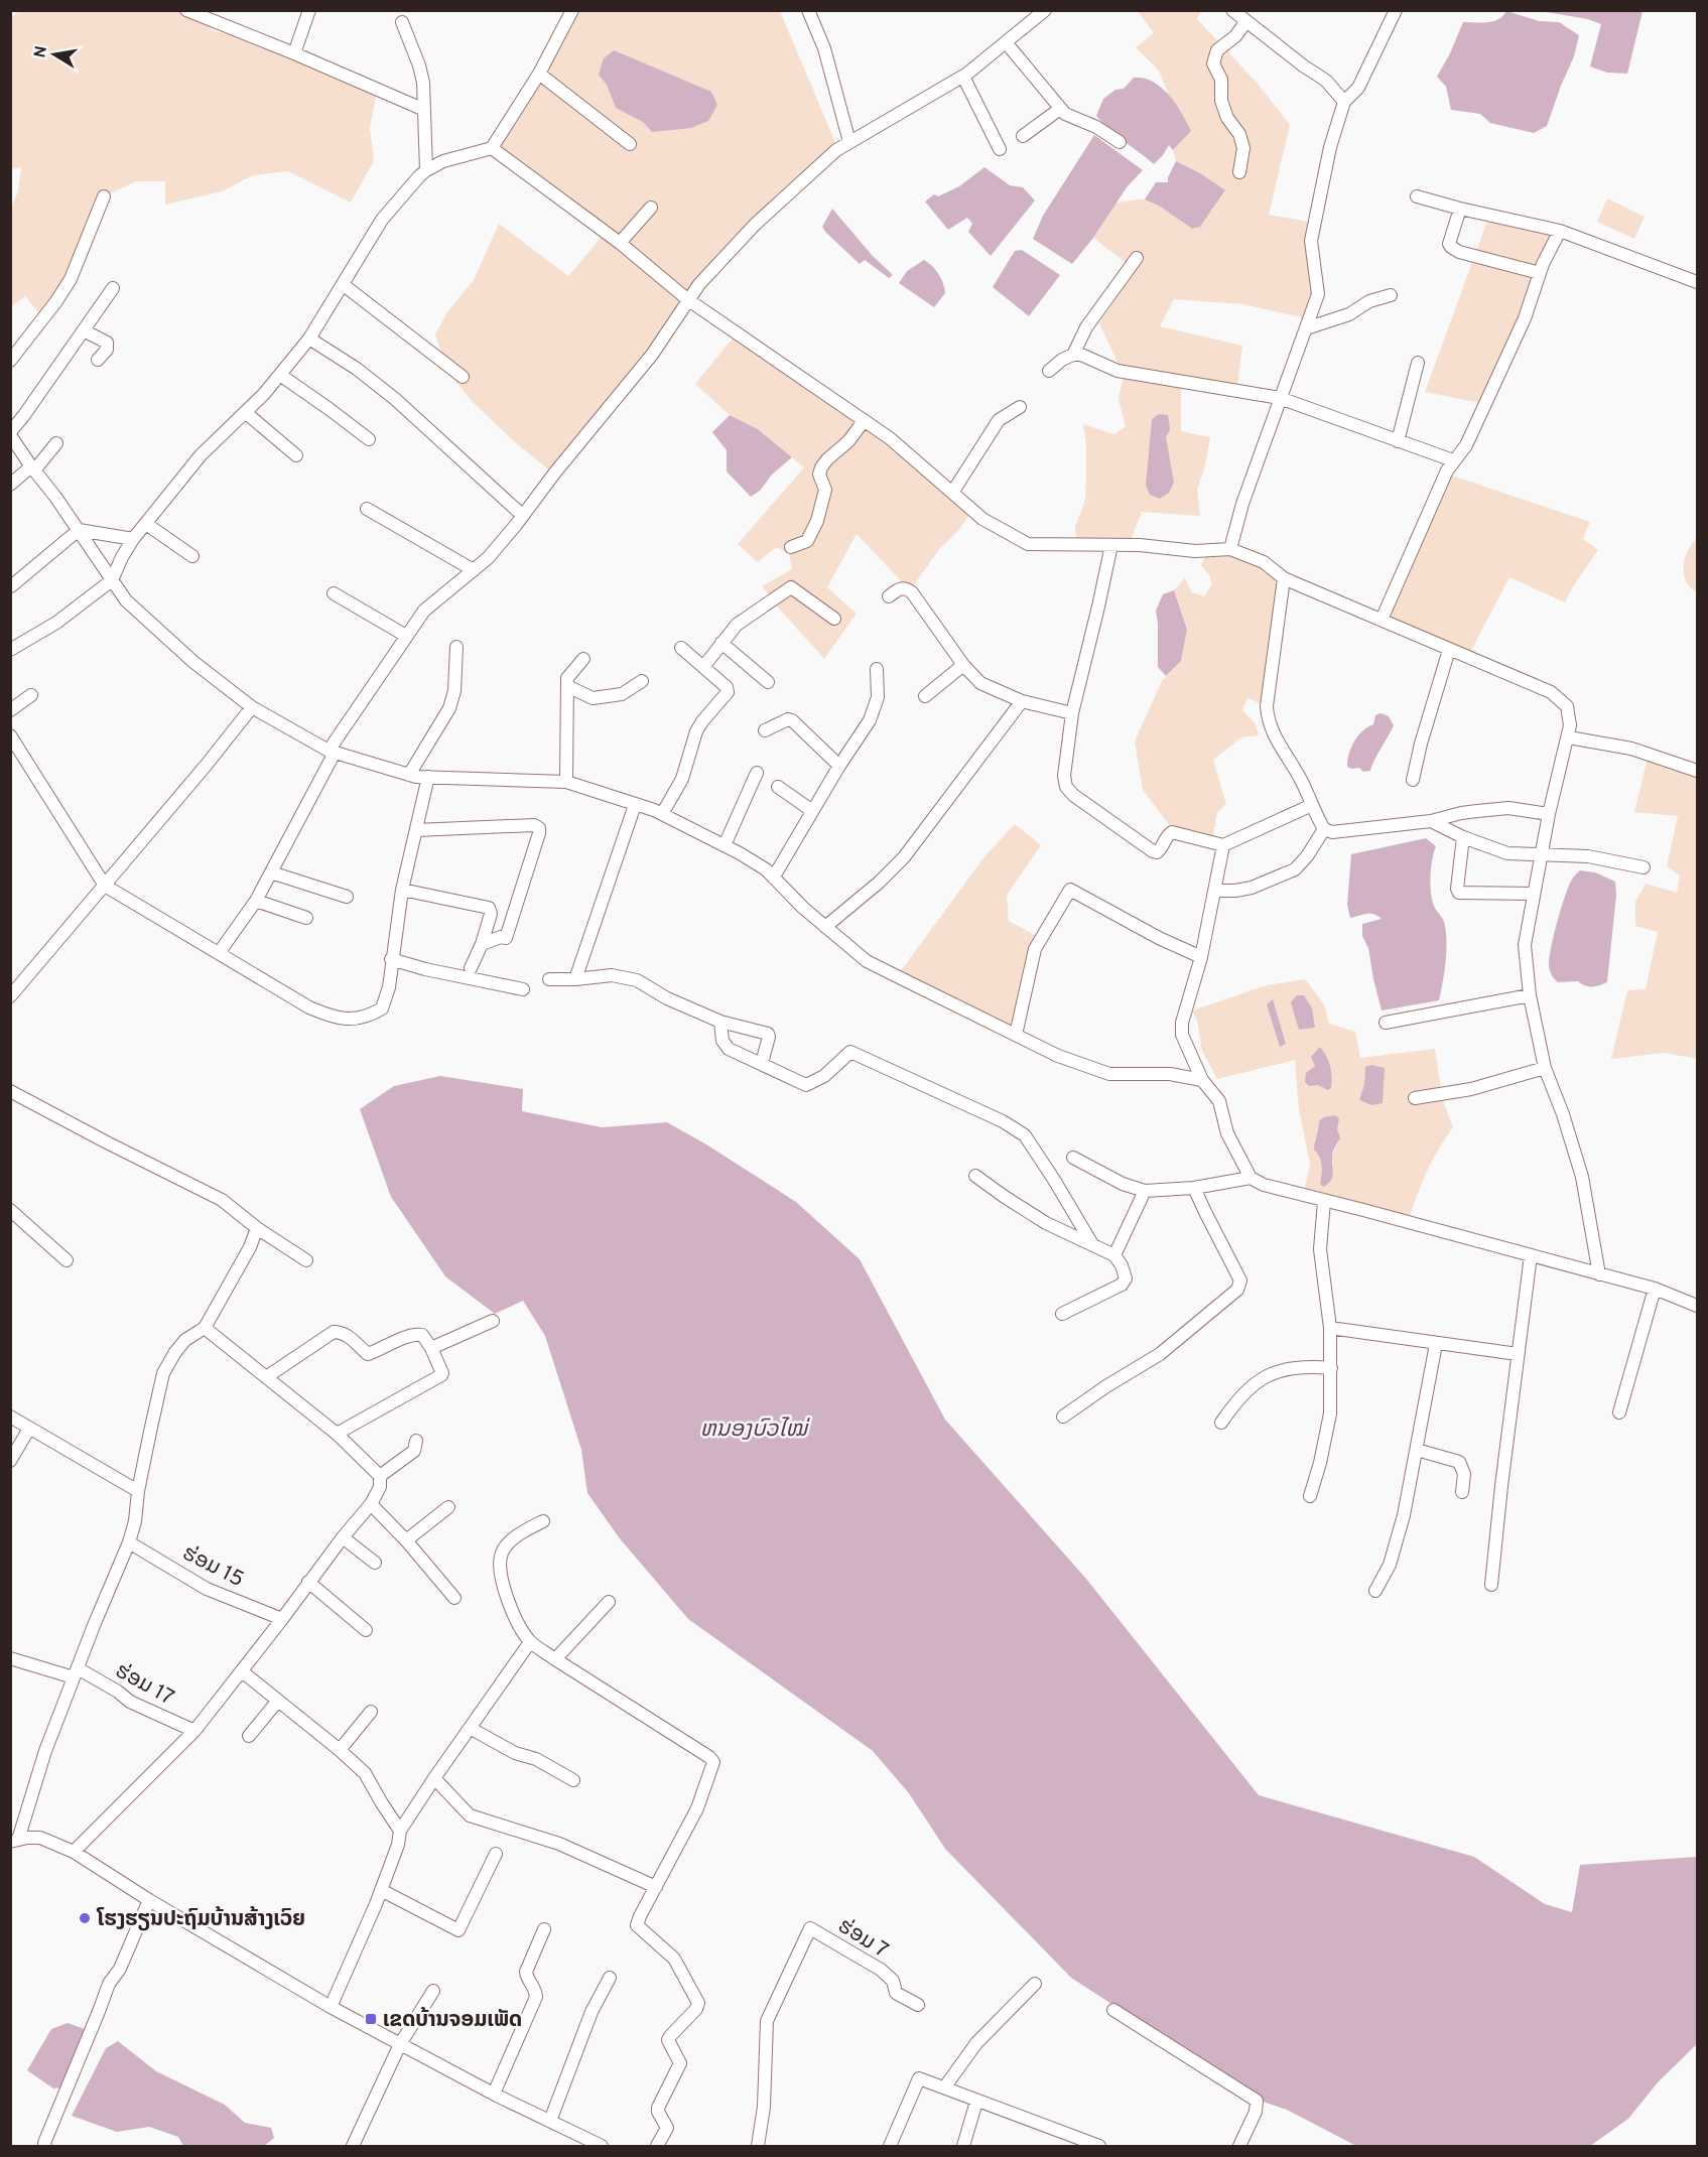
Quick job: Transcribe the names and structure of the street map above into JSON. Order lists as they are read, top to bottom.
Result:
{
  "streets": {
    "street": ["ຮ່ອມ 15", "ຮ່ອມ 17", "ຮ່ອມ 7"]
  },
  "water": ["ຫນອງບົວໄໝ່"],
  "places": {
    "other": ["ໂຮງຮຽນປະຖົມບ້ານສ້າງເວົຍ"],
    "transit": ["ເຂດບ້ານຈອມເພັດ"]
  },
  "north": "left"
}
